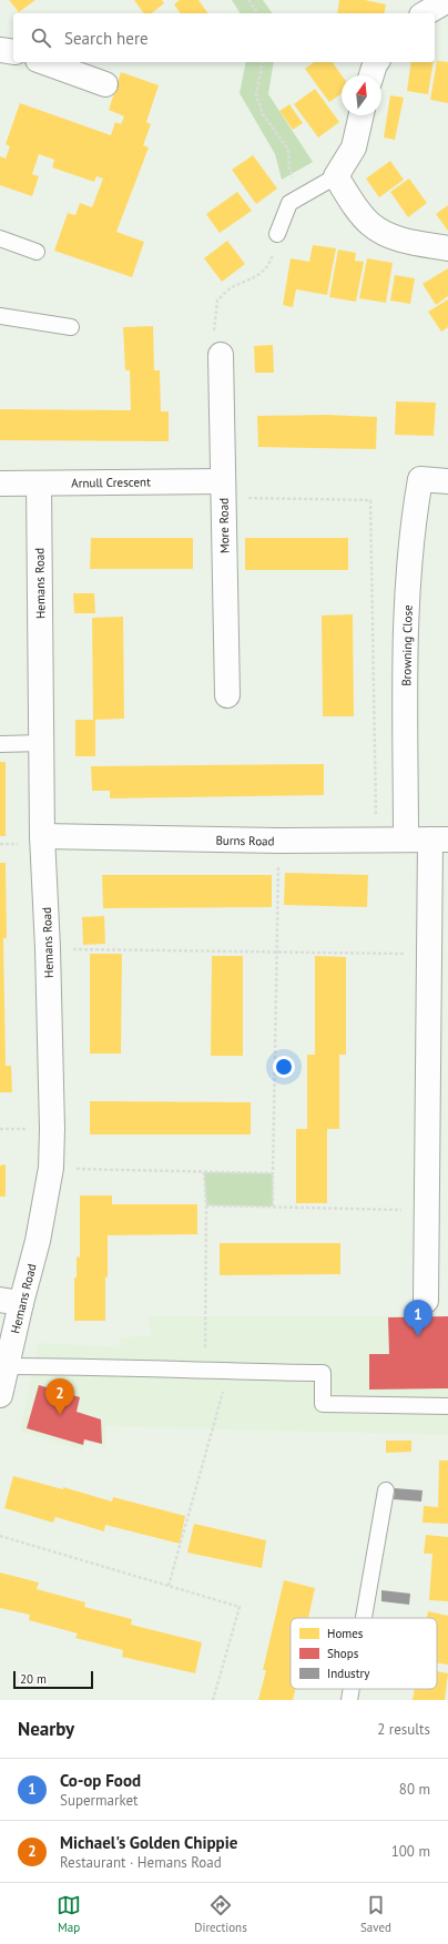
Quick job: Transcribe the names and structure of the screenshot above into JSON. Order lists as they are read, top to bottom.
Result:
{
  "streets": {
    "street": [
      "Arnull Crescent",
      "More Road",
      "Hemans Road",
      "Browning Close",
      "Burns Road"
    ]
  },
  "crossings": [
    ["Arnull Crescent", "More Road"],
    ["Arnull Crescent", "Hemans Road"],
    ["Hemans Road", "Burns Road"],
    ["Browning Close", "Burns Road"]
  ],
  "legend": ["Homes", "Shops", "Industry"],
  "scale_bar": "20 m",
  "north": "top",
  "page": {
    "search": "Search here",
    "pins": ["1", "2"],
    "scale": "20 m",
    "heading": ["Nearby", "2 results"],
    "list": [
      {
        "mark": "1",
        "name": "Co-op Food",
        "note": "Supermarket",
        "value": "80 m"
      },
      {
        "mark": "2",
        "name": "Michael's Golden Chippie",
        "note": "Restaurant · Hemans Road",
        "value": "100 m"
      }
    ],
    "nav": ["Map", "Directions", "Saved"]
  }
}
